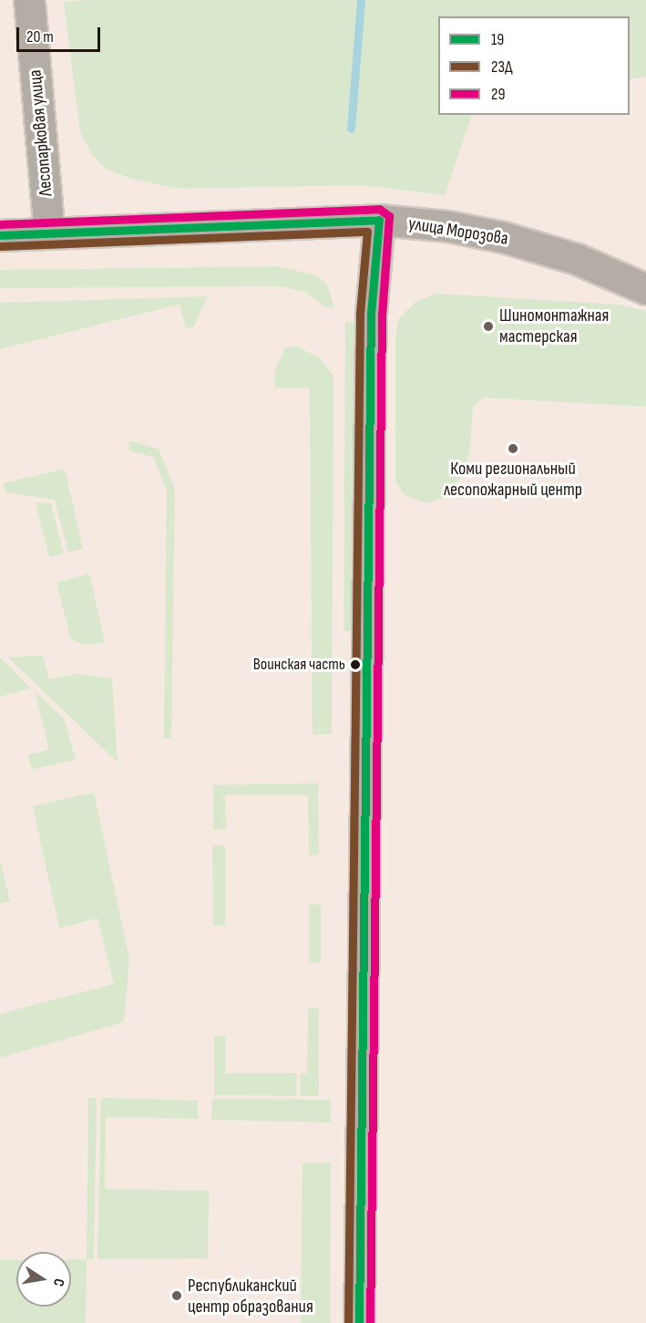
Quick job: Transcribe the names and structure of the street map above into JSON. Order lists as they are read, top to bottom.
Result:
{
  "streets": {
    "street": ["Лесопарковая улица", "улица Морозова"]
  },
  "crossings": [
    ["Лесопарковая улица", "улица Морозова"]
  ],
  "places": [
    "Шиномонтажная мастерская",
    "Коми региональный лесопожарный центр",
    "Воинская часть",
    "Республиканский центр образования"
  ],
  "lines": ["transit line 29", "transit line 19", "transit line 23Д"],
  "legend": ["19", "23Д", "29"],
  "scale_bar": "20 m",
  "north": "right"
}
